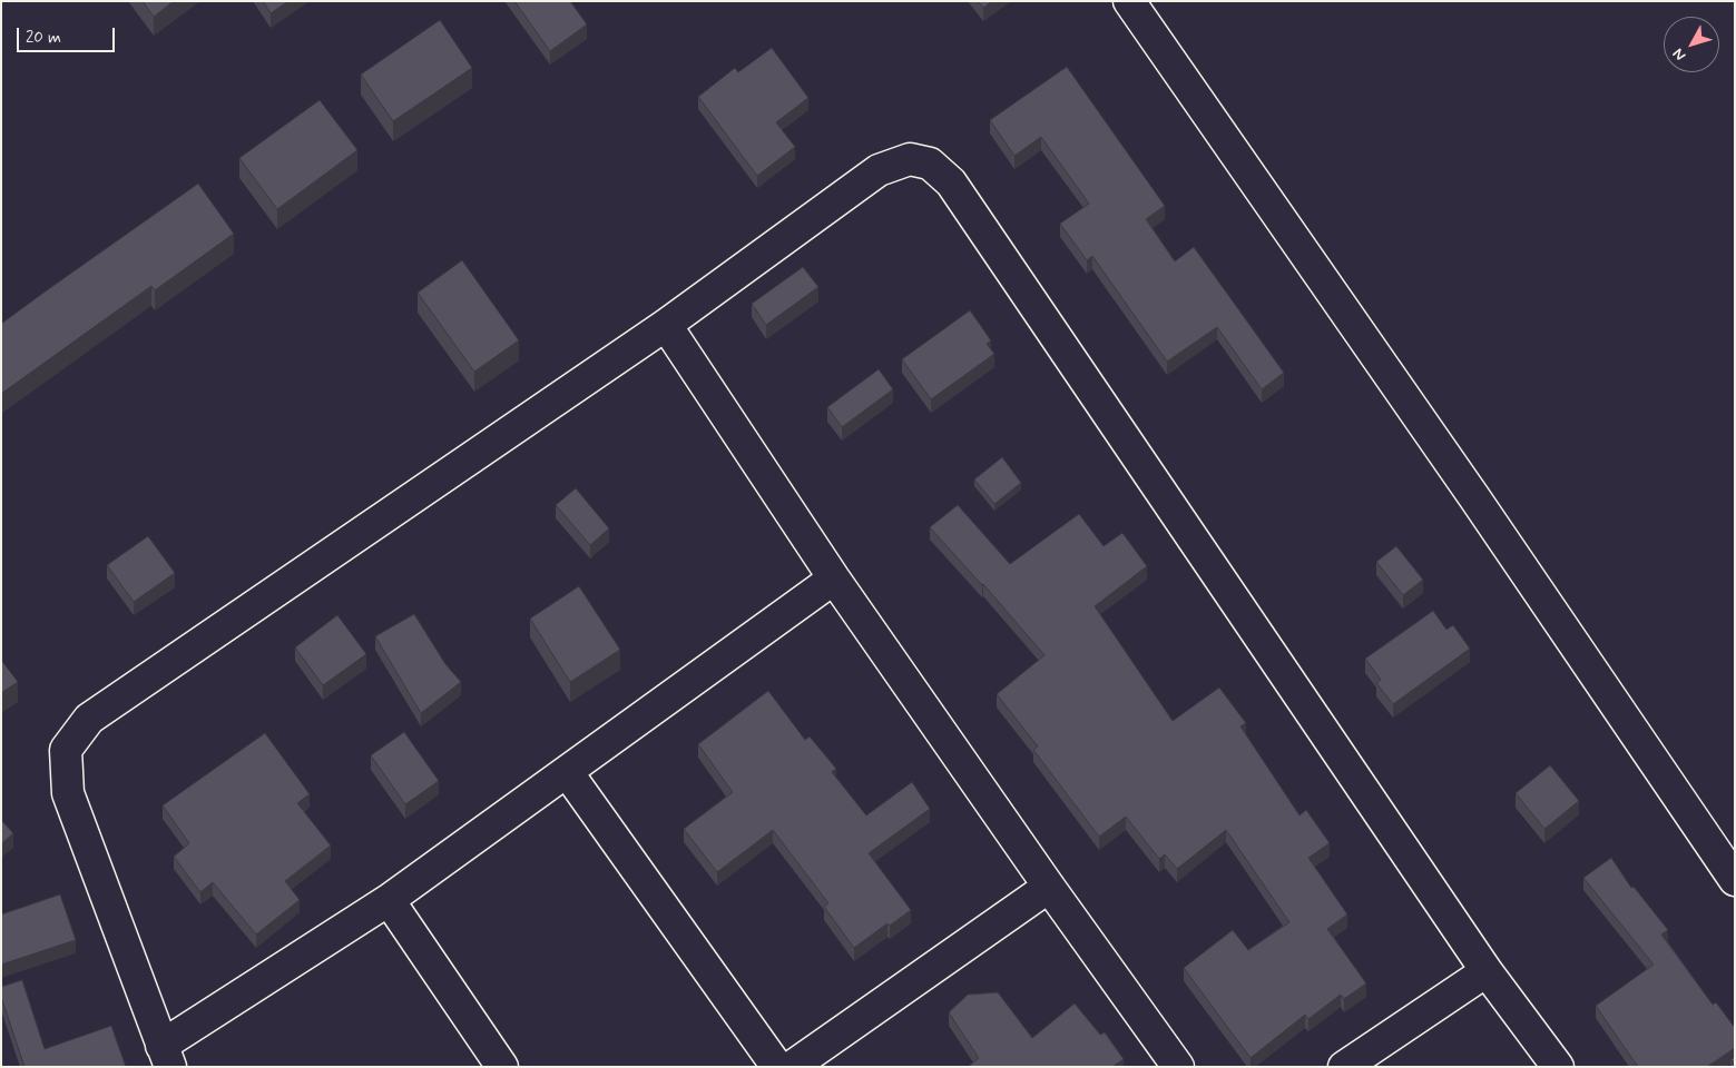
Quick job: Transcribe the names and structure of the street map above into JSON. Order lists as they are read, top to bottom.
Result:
{
  "scale_bar": "20 m",
  "north": "bottom left"
}
